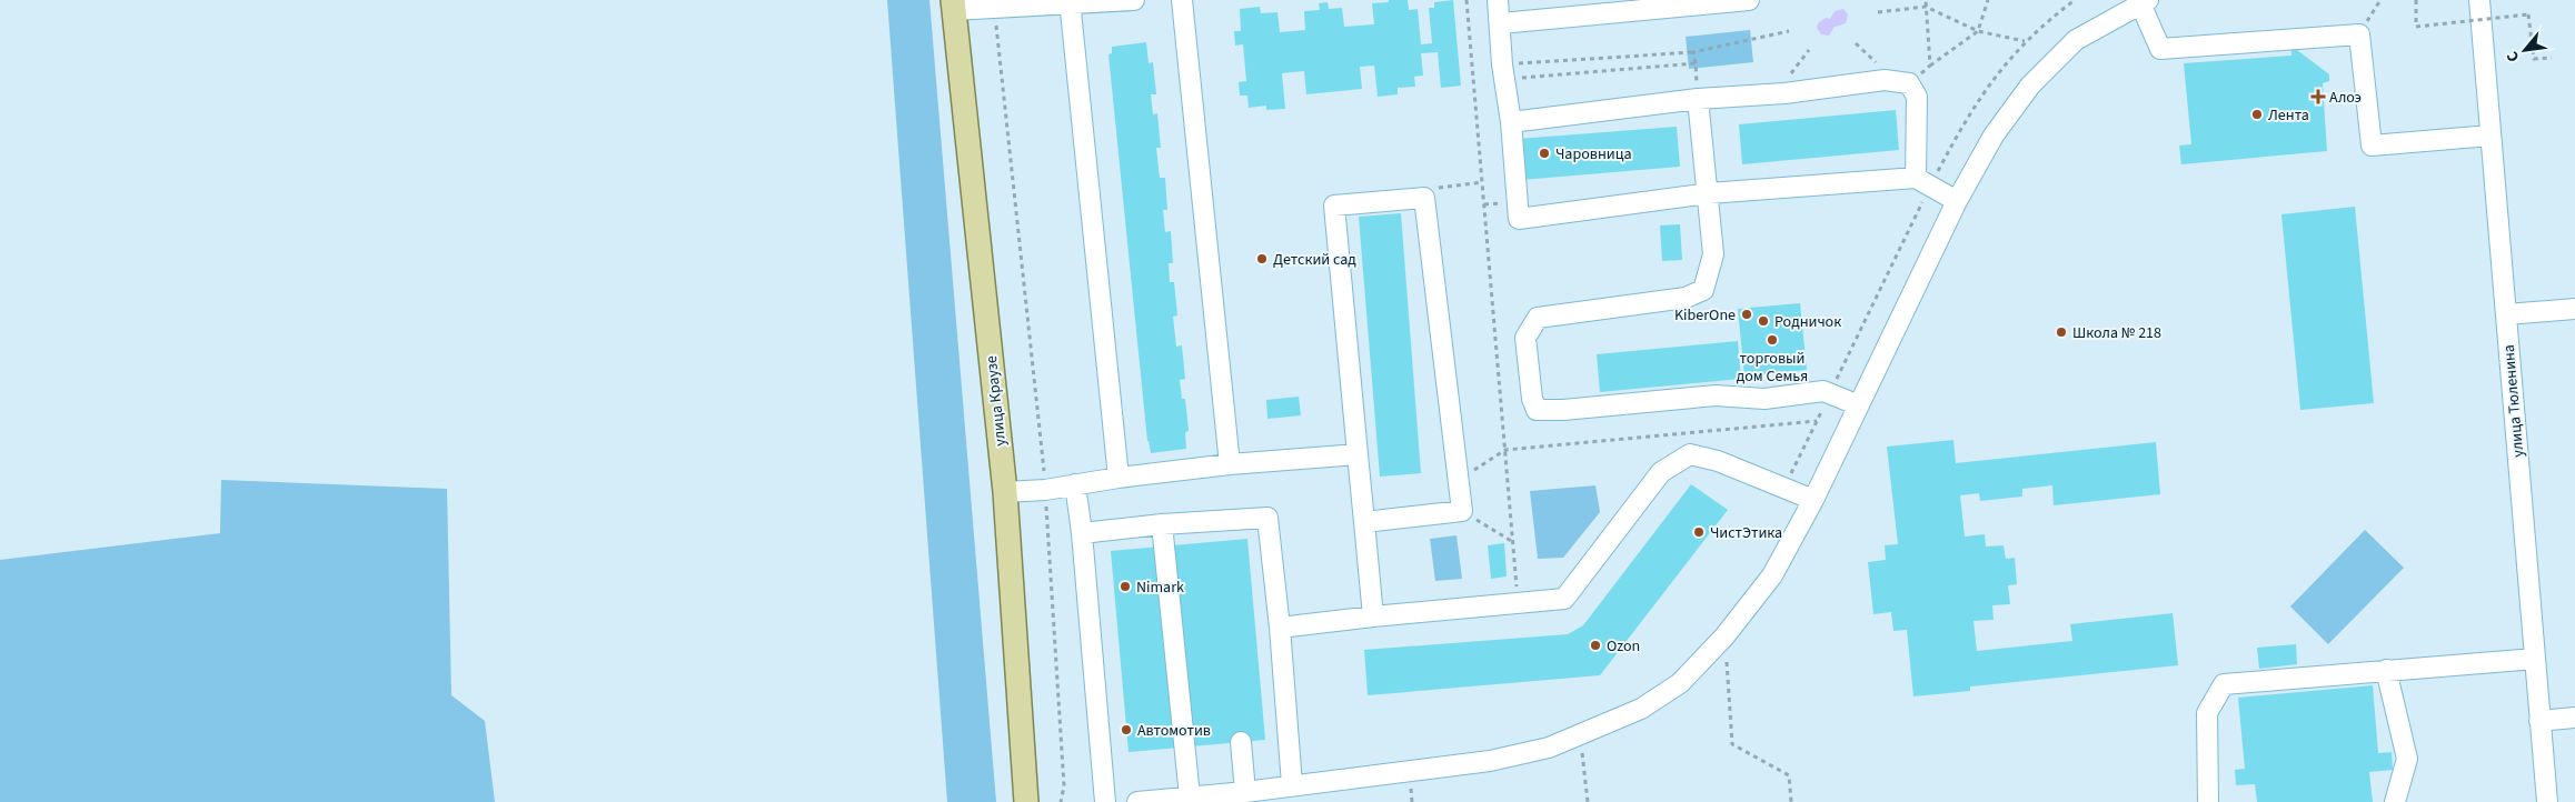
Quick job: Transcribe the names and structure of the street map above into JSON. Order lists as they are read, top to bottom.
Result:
{
  "streets": {
    "main road": ["улица Краузе"],
    "street": ["улица Тюленина"]
  },
  "places": {
    "health": ["Алоэ"],
    "other": [
      "Лента",
      "Чаровница",
      "Детский сад",
      "KiberOne",
      "Родничок",
      "Школа № 218",
      "торговый дом Семья",
      "ЧистЭтика",
      "Nimark",
      "Ozon",
      "Автомотив"
    ]
  },
  "north": "bottom left"
}
